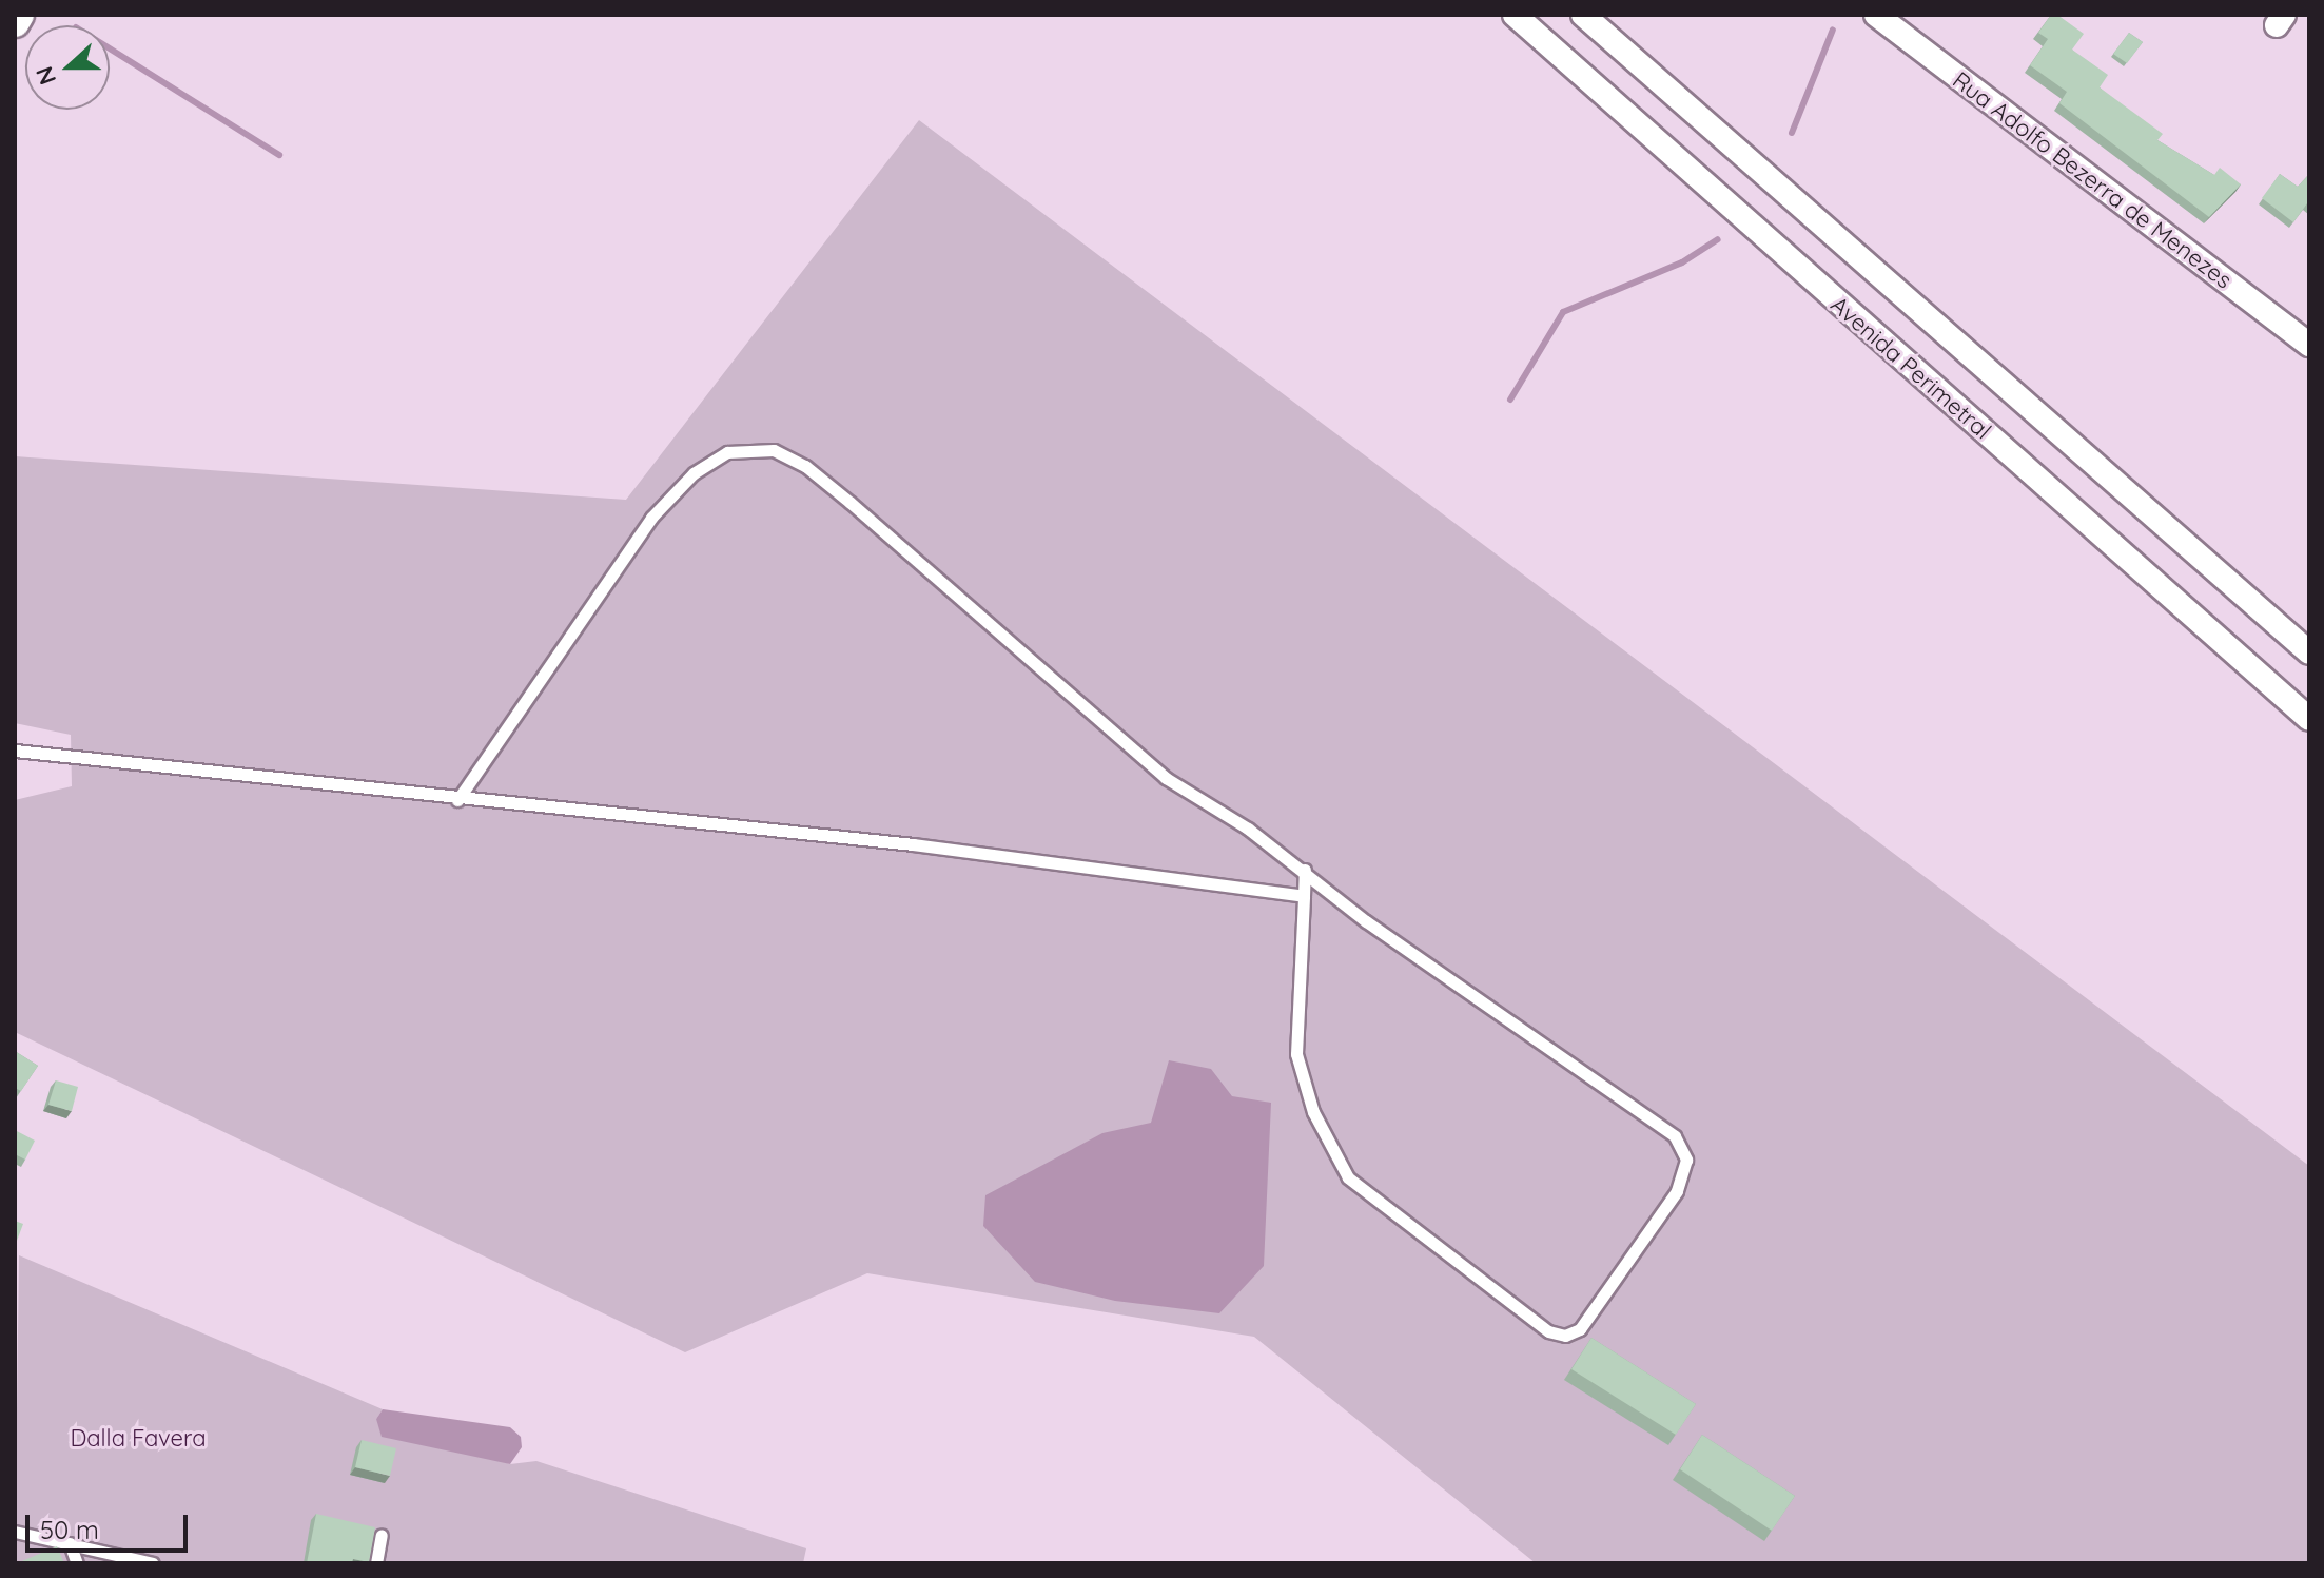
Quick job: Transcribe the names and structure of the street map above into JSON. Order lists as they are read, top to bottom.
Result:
{
  "streets": {
    "street": ["Rua Adolfo Bezerra de Menezes", "Avenida Perimetral"]
  },
  "parks": ["Dalla Favera"],
  "scale_bar": "50 m",
  "north": "left"
}
